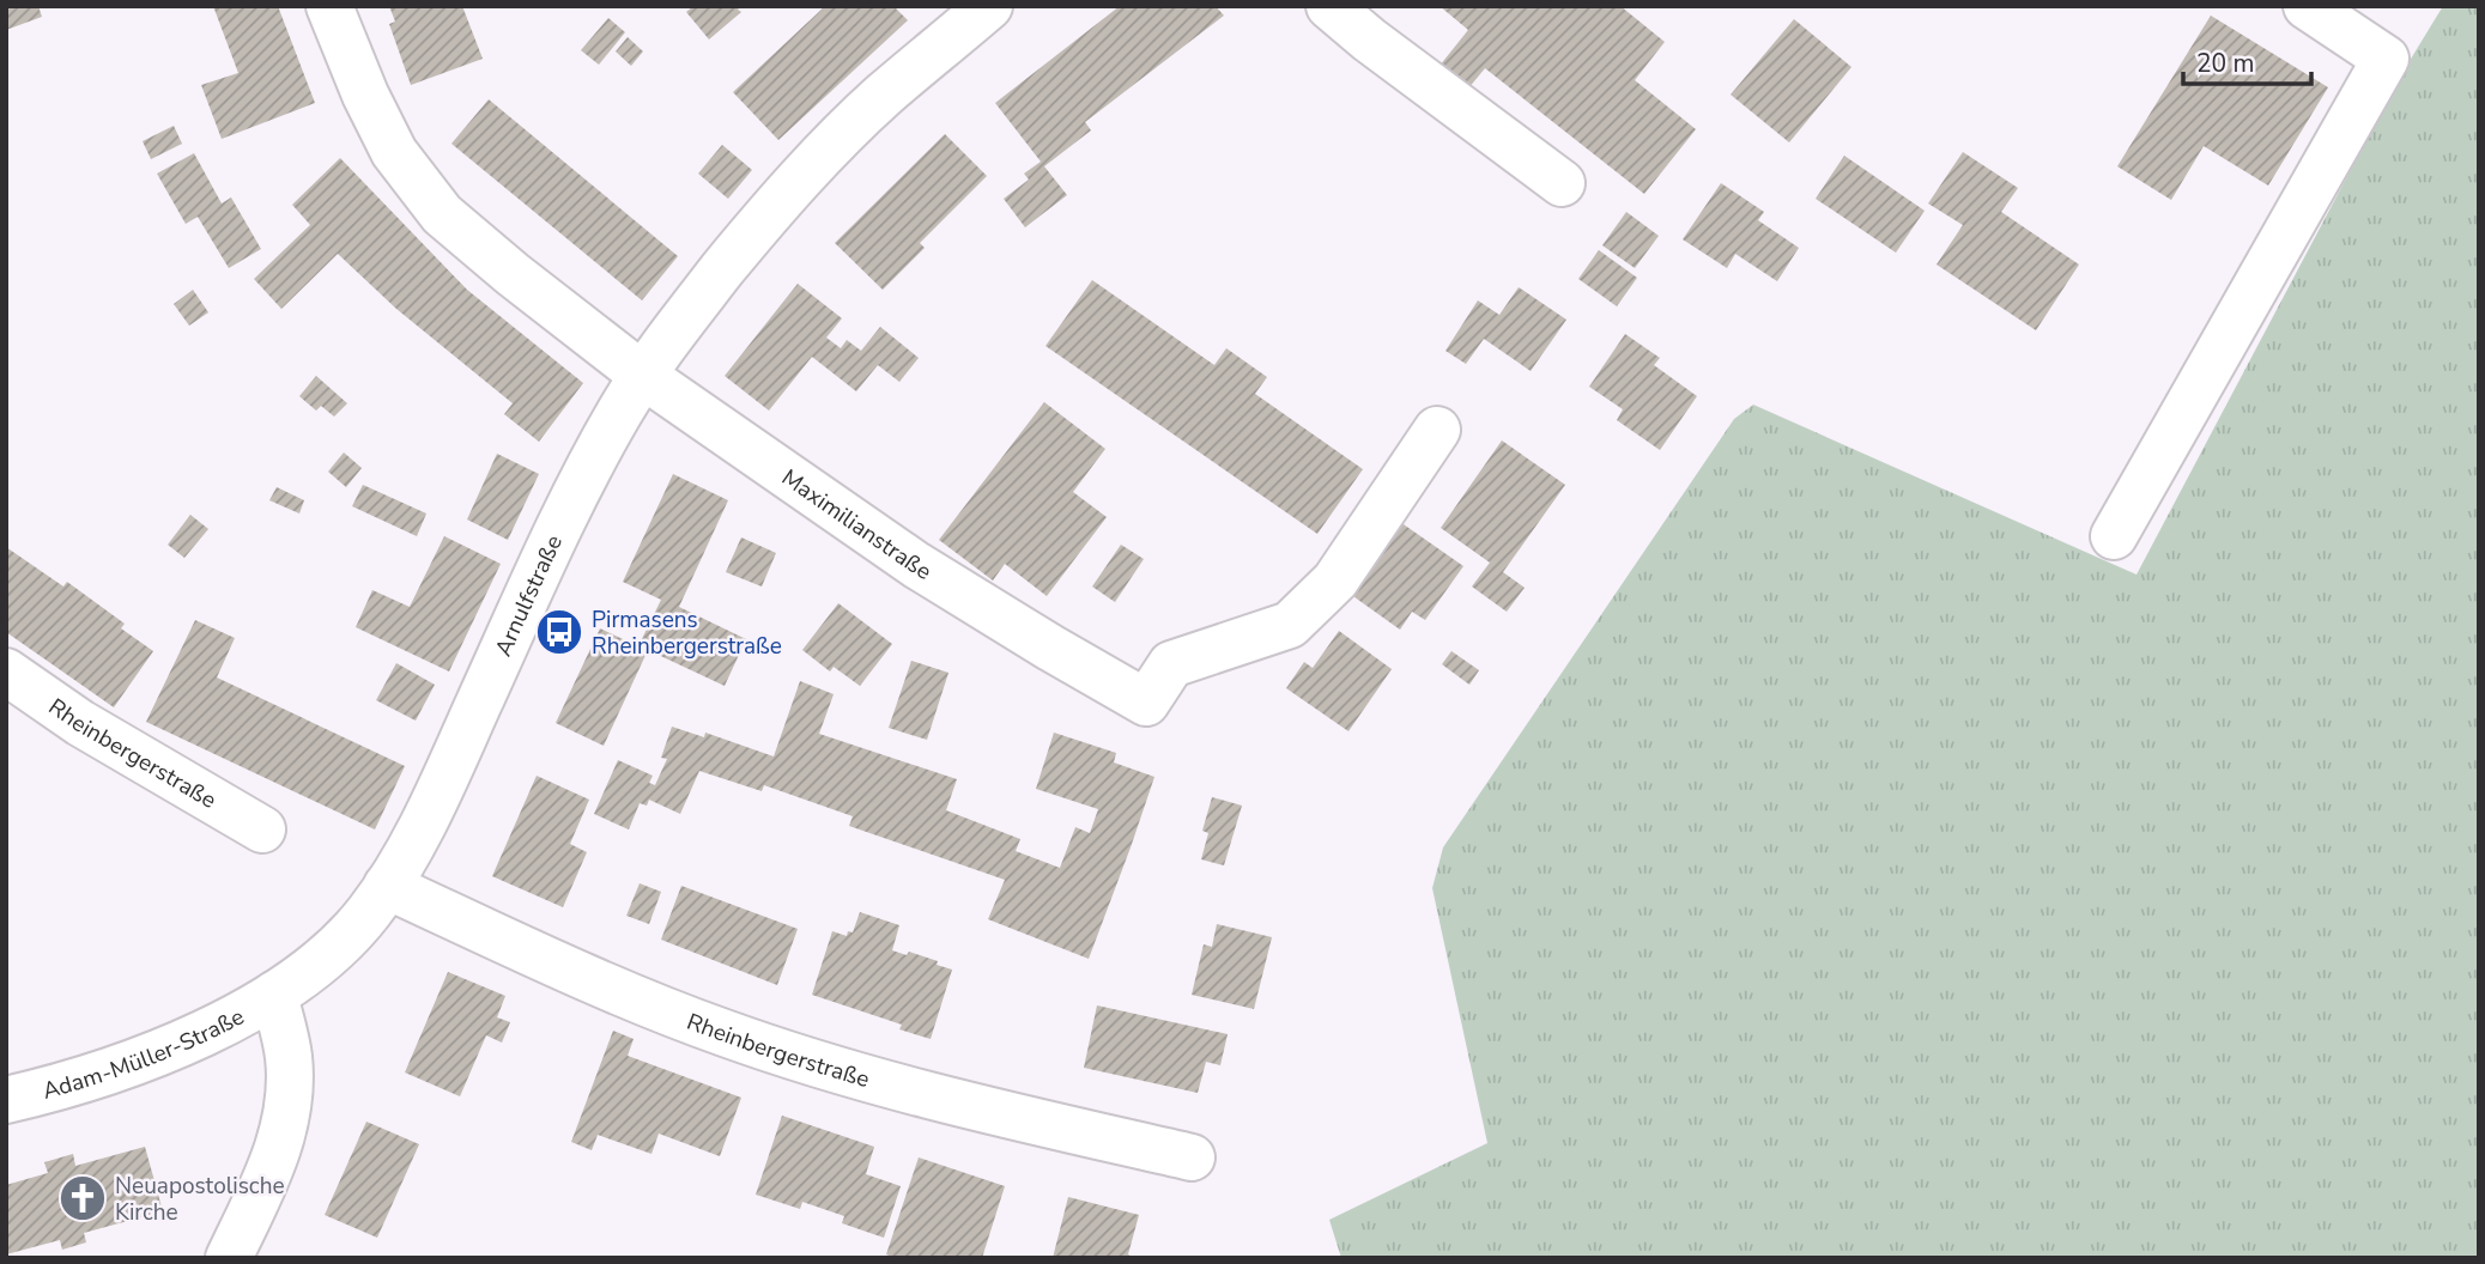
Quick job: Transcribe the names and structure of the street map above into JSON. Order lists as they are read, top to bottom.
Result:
{
  "streets": {
    "street": [
      "Maximilianstraße",
      "Arnulfstraße",
      "Rheinbergerstraße",
      "Adam-Müller-Straße"
    ]
  },
  "crossings": [
    ["Maximilianstraße", "Arnulfstraße"],
    ["Arnulfstraße", "Rheinbergerstraße"],
    ["Arnulfstraße", "Adam-Müller-Straße"]
  ],
  "places": {
    "bus stop": ["Pirmasens Rheinbergerstraße"],
    "church": ["Neuapostolische Kirche"]
  },
  "scale_bar": "20 m"
}
